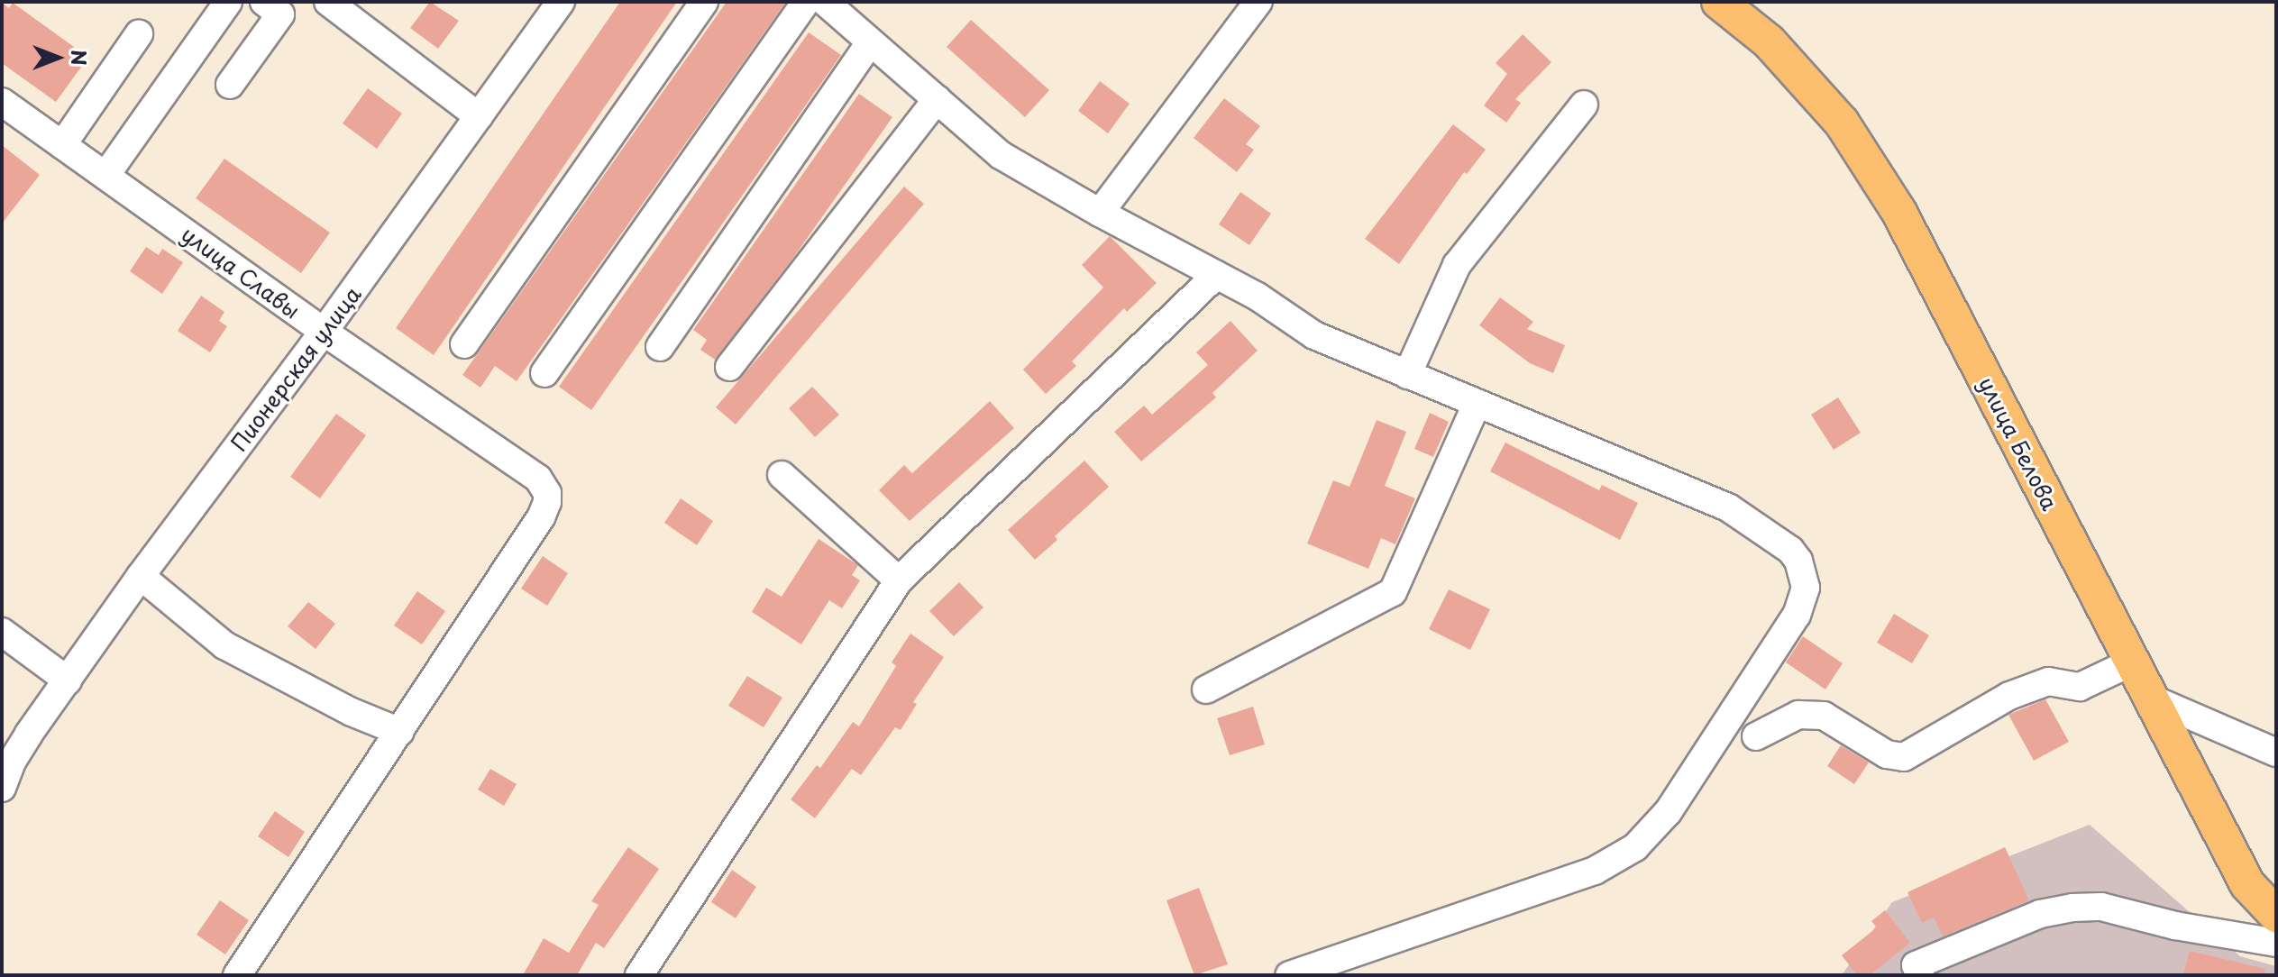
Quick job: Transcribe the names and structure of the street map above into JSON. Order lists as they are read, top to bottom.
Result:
{
  "streets": {
    "main road": ["улица Белова"],
    "street": ["улица Славы", "Пионерская улица"]
  },
  "crossings": [
    ["улица Славы", "Пионерская улица"]
  ],
  "north": "right"
}
